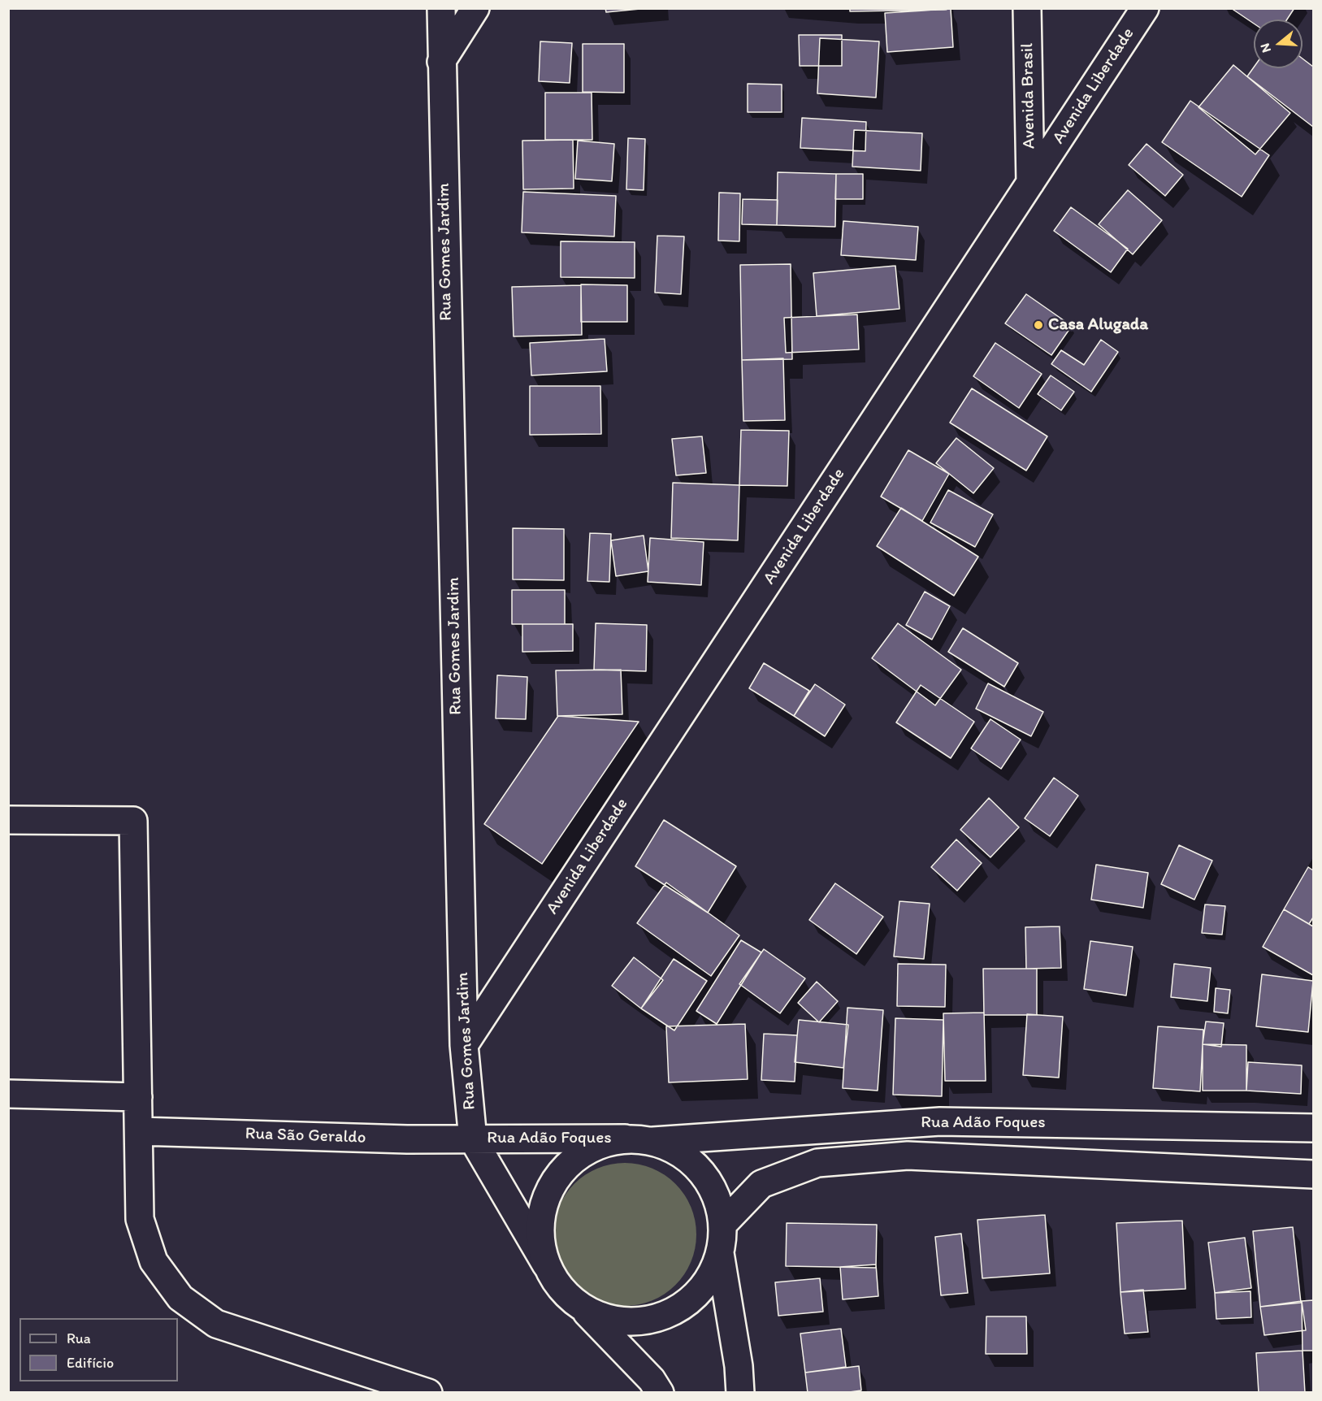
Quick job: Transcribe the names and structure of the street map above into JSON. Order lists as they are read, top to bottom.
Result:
{
  "streets": {
    "street": [
      "Avenida Liberdade",
      "Avenida Brasil",
      "Rua Gomes Jardim",
      "Rua Adão Foques",
      "Rua São Geraldo"
    ]
  },
  "crossings": [
    ["Avenida Liberdade", "Avenida Brasil"],
    ["Avenida Liberdade", "Rua Gomes Jardim"],
    ["Rua Gomes Jardim", "Rua Adão Foques"],
    ["Rua Gomes Jardim", "Rua São Geraldo"],
    ["Rua Adão Foques", "Rua São Geraldo"]
  ],
  "places": ["Casa Alugada"],
  "legend": ["Rua", "Edifício"],
  "north": "left"
}
